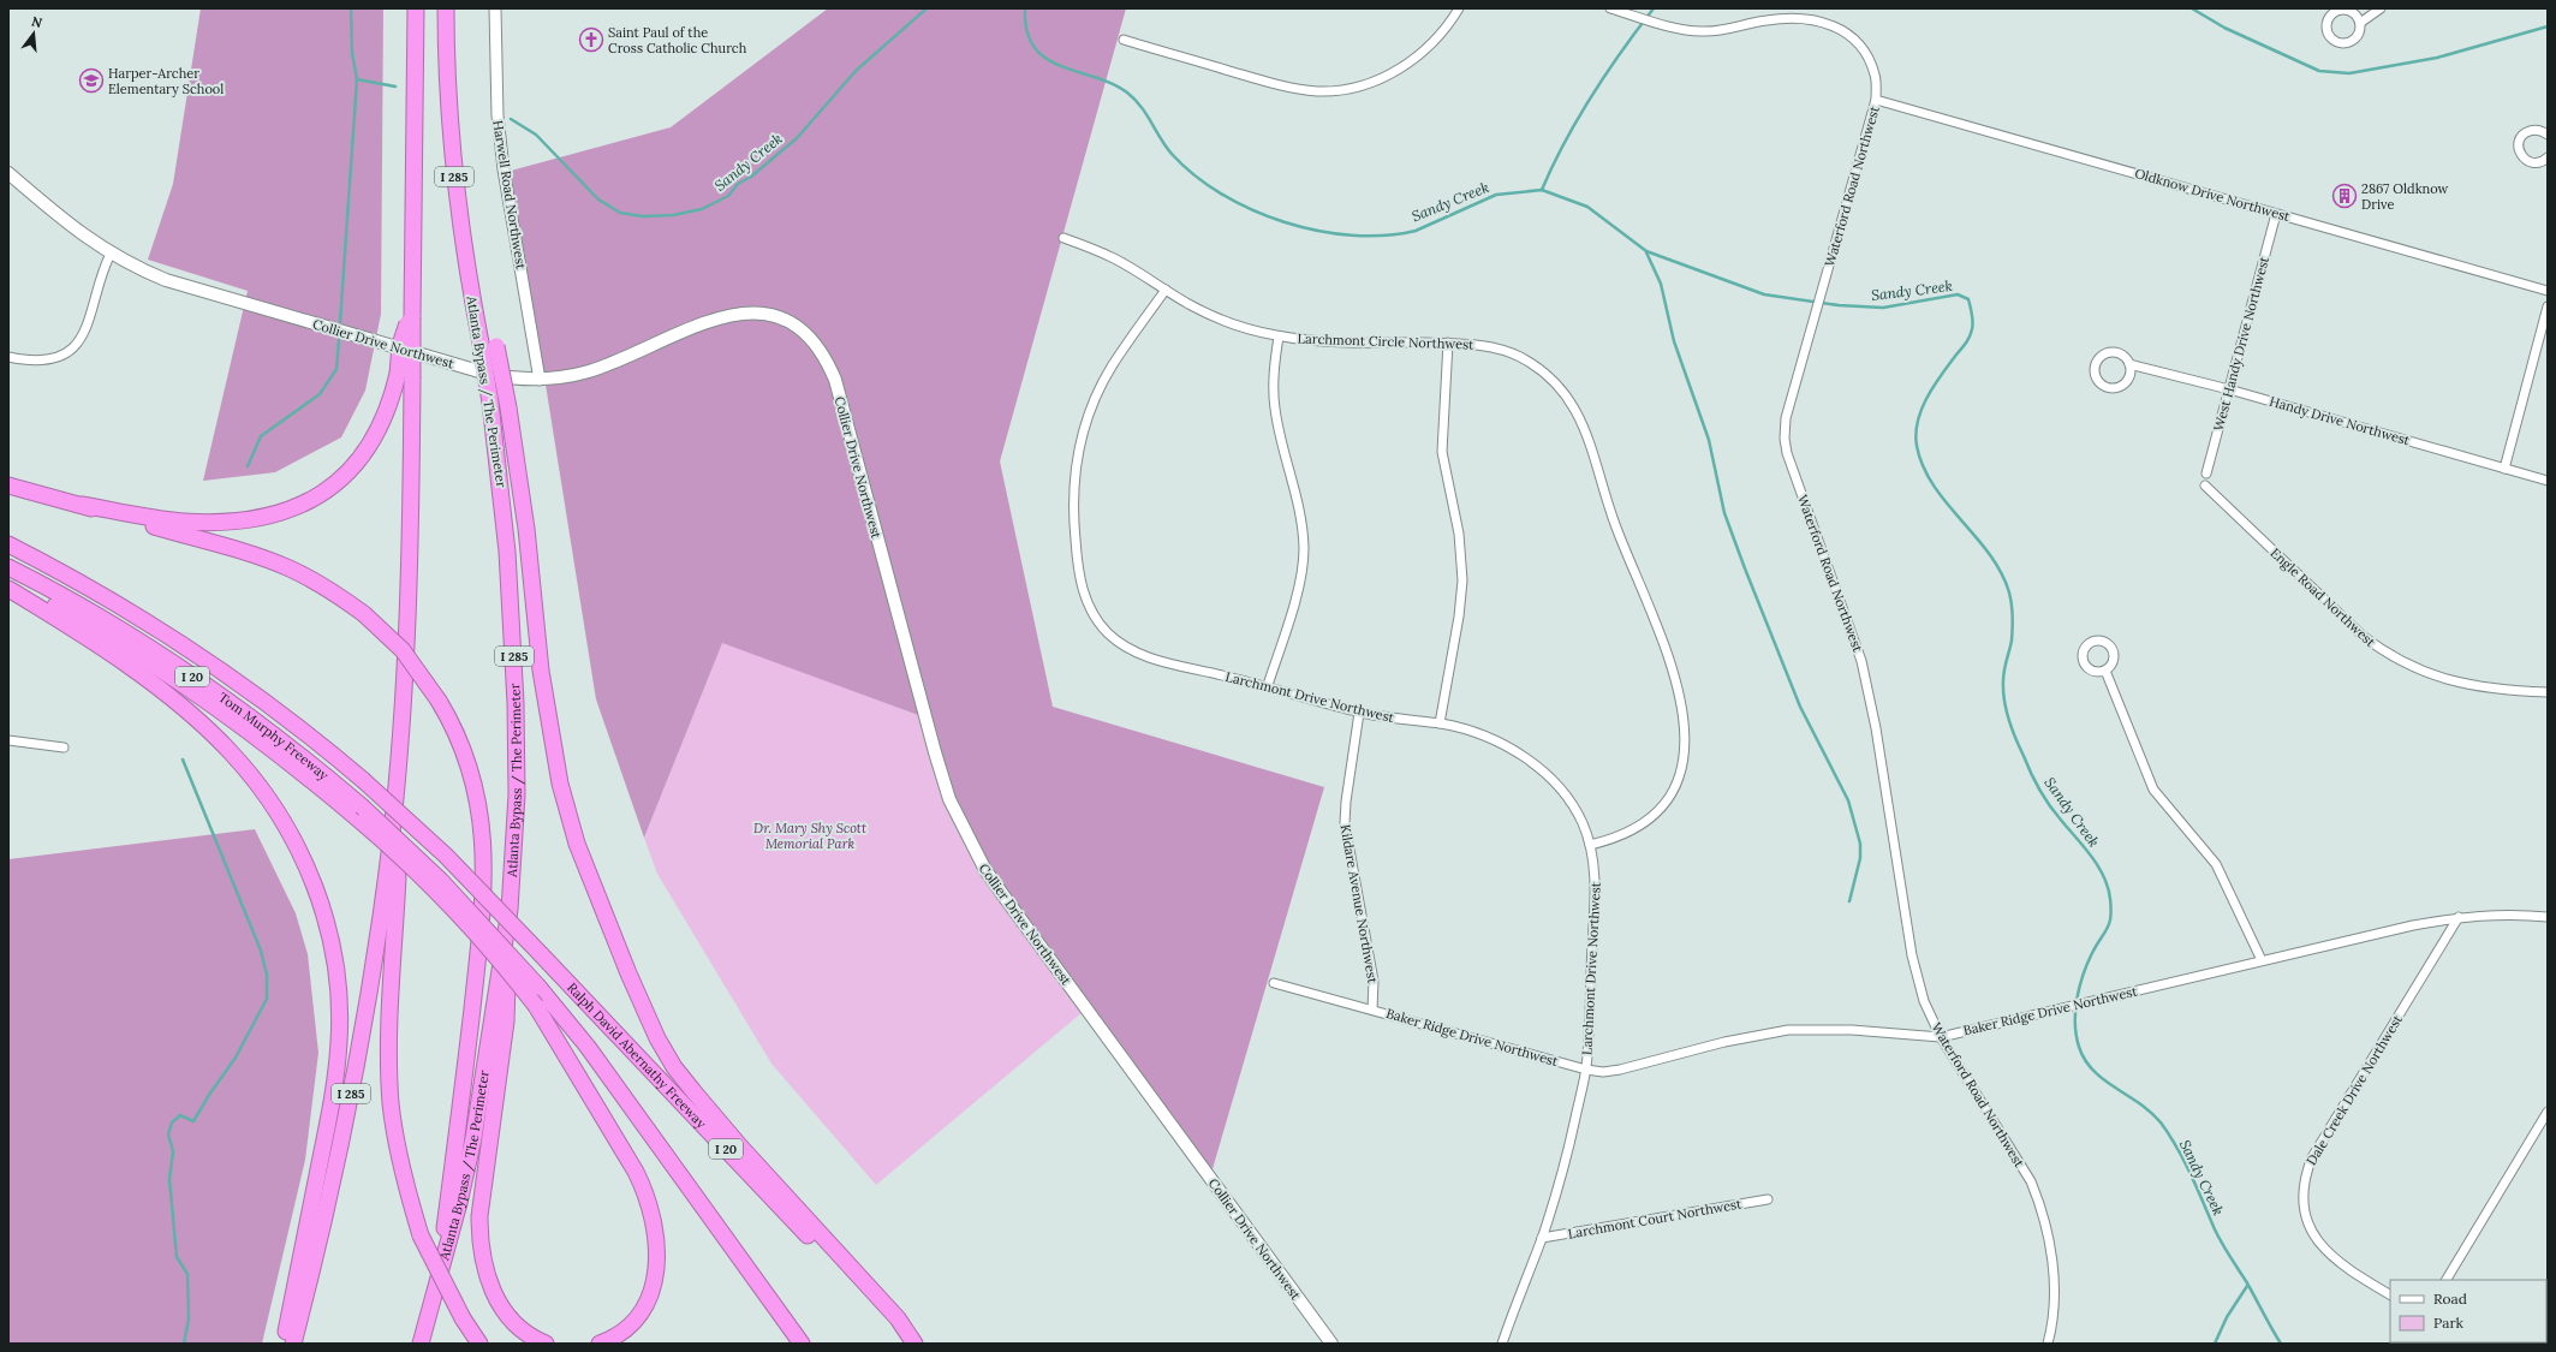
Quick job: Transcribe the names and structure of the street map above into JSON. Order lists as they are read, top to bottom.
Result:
{
  "streets": {
    "highway": [
      "I 285",
      "Atlanta Bypass / The Perimeter",
      "I 20",
      "Tom Murphy Freeway",
      "Ralph David Abernathy Freeway"
    ],
    "main road": ["Collier Drive Northwest"],
    "street": [
      "Waterford Road Northwest",
      "Harwell Road Northwest",
      "Oldknow Drive Northwest",
      "Larchmont Circle Northwest",
      "West Handy Drive Northwest",
      "Handy Drive Northwest",
      "Engle Road Northwest",
      "Larchmont Drive Northwest",
      "Kildare Avenue Northwest",
      "Baker Ridge Drive Northwest",
      "Dale Creek Drive Northwest",
      "Larchmont Court Northwest"
    ]
  },
  "crossings": [
    ["Waterford Road Northwest", "Oldknow Drive Northwest"],
    ["Waterford Road Northwest", "Baker Ridge Drive Northwest"],
    ["Harwell Road Northwest", "Collier Drive Northwest"],
    ["Oldknow Drive Northwest", "West Handy Drive Northwest"],
    ["Larchmont Circle Northwest", "Larchmont Drive Northwest"],
    ["West Handy Drive Northwest", "Handy Drive Northwest"],
    ["I 20", "Tom Murphy Freeway"],
    ["Larchmont Drive Northwest", "Kildare Avenue Northwest"],
    ["Larchmont Drive Northwest", "Baker Ridge Drive Northwest"],
    ["Larchmont Drive Northwest", "Larchmont Court Northwest"],
    ["Tom Murphy Freeway", "Ralph David Abernathy Freeway"],
    ["Kildare Avenue Northwest", "Baker Ridge Drive Northwest"],
    ["Baker Ridge Drive Northwest", "Dale Creek Drive Northwest"]
  ],
  "water": ["Sandy Creek"],
  "parks": ["Dr. Mary Shy Scott Memorial Park"],
  "places": {
    "church": ["Saint Paul of the Cross Catholic Church"],
    "school or university": ["Harper-Archer Elementary School"],
    "building": ["2867 Oldknow Drive"]
  },
  "legend": ["Road", "Park"],
  "north": "top"
}
